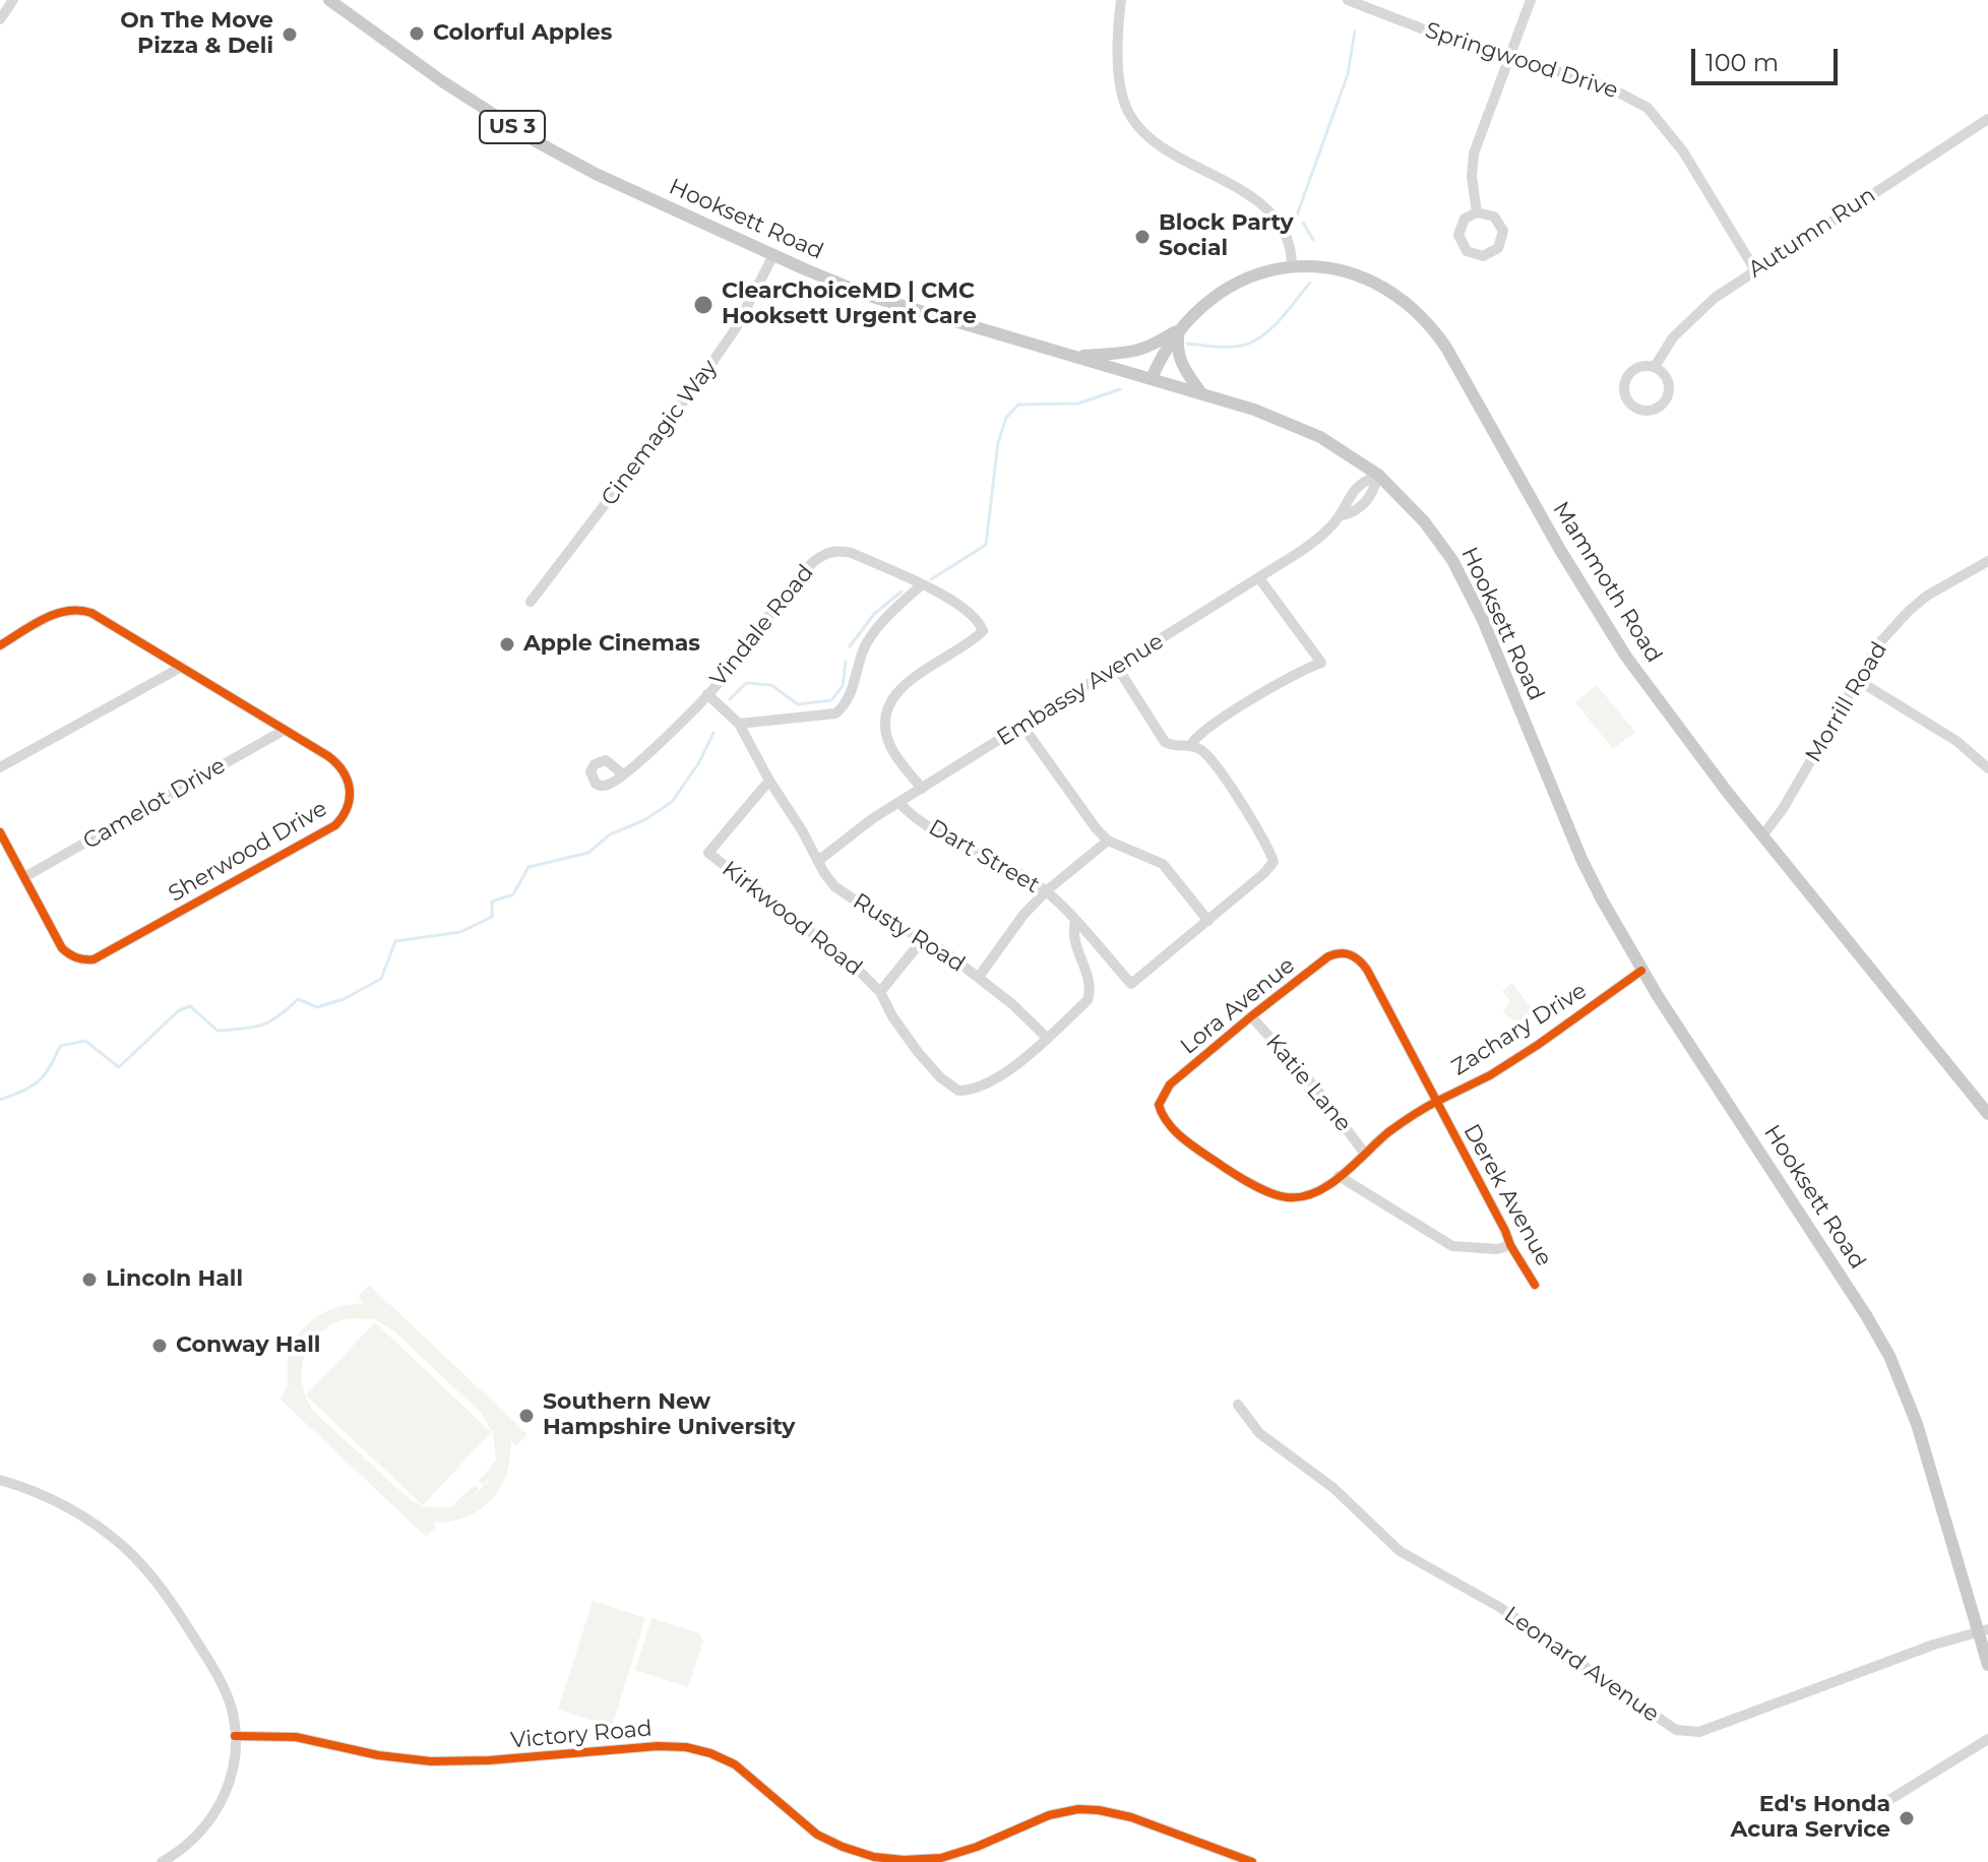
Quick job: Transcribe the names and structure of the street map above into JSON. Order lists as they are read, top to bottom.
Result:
{
  "streets": {
    "main road": ["US 3", "Hooksett Road", "Mammoth Road"],
    "street": [
      "Springwood Drive",
      "Autumn Run",
      "Cinemagic Way",
      "Vindale Road",
      "Embassy Avenue",
      "Morrill Road",
      "Camelot Drive",
      "Sherwood Drive",
      "Dart Street",
      "Kirkwood Road",
      "Rusty Road",
      "Lora Avenue",
      "Zachary Drive",
      "Katie Lane",
      "Derek Avenue",
      "Leonard Avenue",
      "Victory Road"
    ]
  },
  "crossings": [
    ["Springwood Drive", "Autumn Run"],
    ["Hooksett Road", "Cinemagic Way"],
    ["Hooksett Road", "Mammoth Road"],
    ["Hooksett Road", "Embassy Avenue"],
    ["Hooksett Road", "Zachary Drive"],
    ["Hooksett Road", "Leonard Avenue"],
    ["Mammoth Road", "Morrill Road"],
    ["Vindale Road", "Embassy Avenue"],
    ["Vindale Road", "Rusty Road"],
    ["Embassy Avenue", "Dart Street"],
    ["Embassy Avenue", "Rusty Road"],
    ["Camelot Drive", "Sherwood Drive"],
    ["Kirkwood Road", "Rusty Road"],
    ["Lora Avenue", "Zachary Drive"],
    ["Lora Avenue", "Katie Lane"],
    ["Lora Avenue", "Derek Avenue"],
    ["Zachary Drive", "Katie Lane"],
    ["Zachary Drive", "Derek Avenue"]
  ],
  "places": [
    "Colorful Apples",
    "On The Move Pizza & Deli",
    "Block Party Social",
    "ClearChoiceMD | CMC Hooksett Urgent Care",
    "Apple Cinemas",
    "Lincoln Hall",
    "Conway Hall",
    "Southern New Hampshire University",
    "Ed's Honda Acura Service"
  ],
  "scale_bar": "100 m"
}
